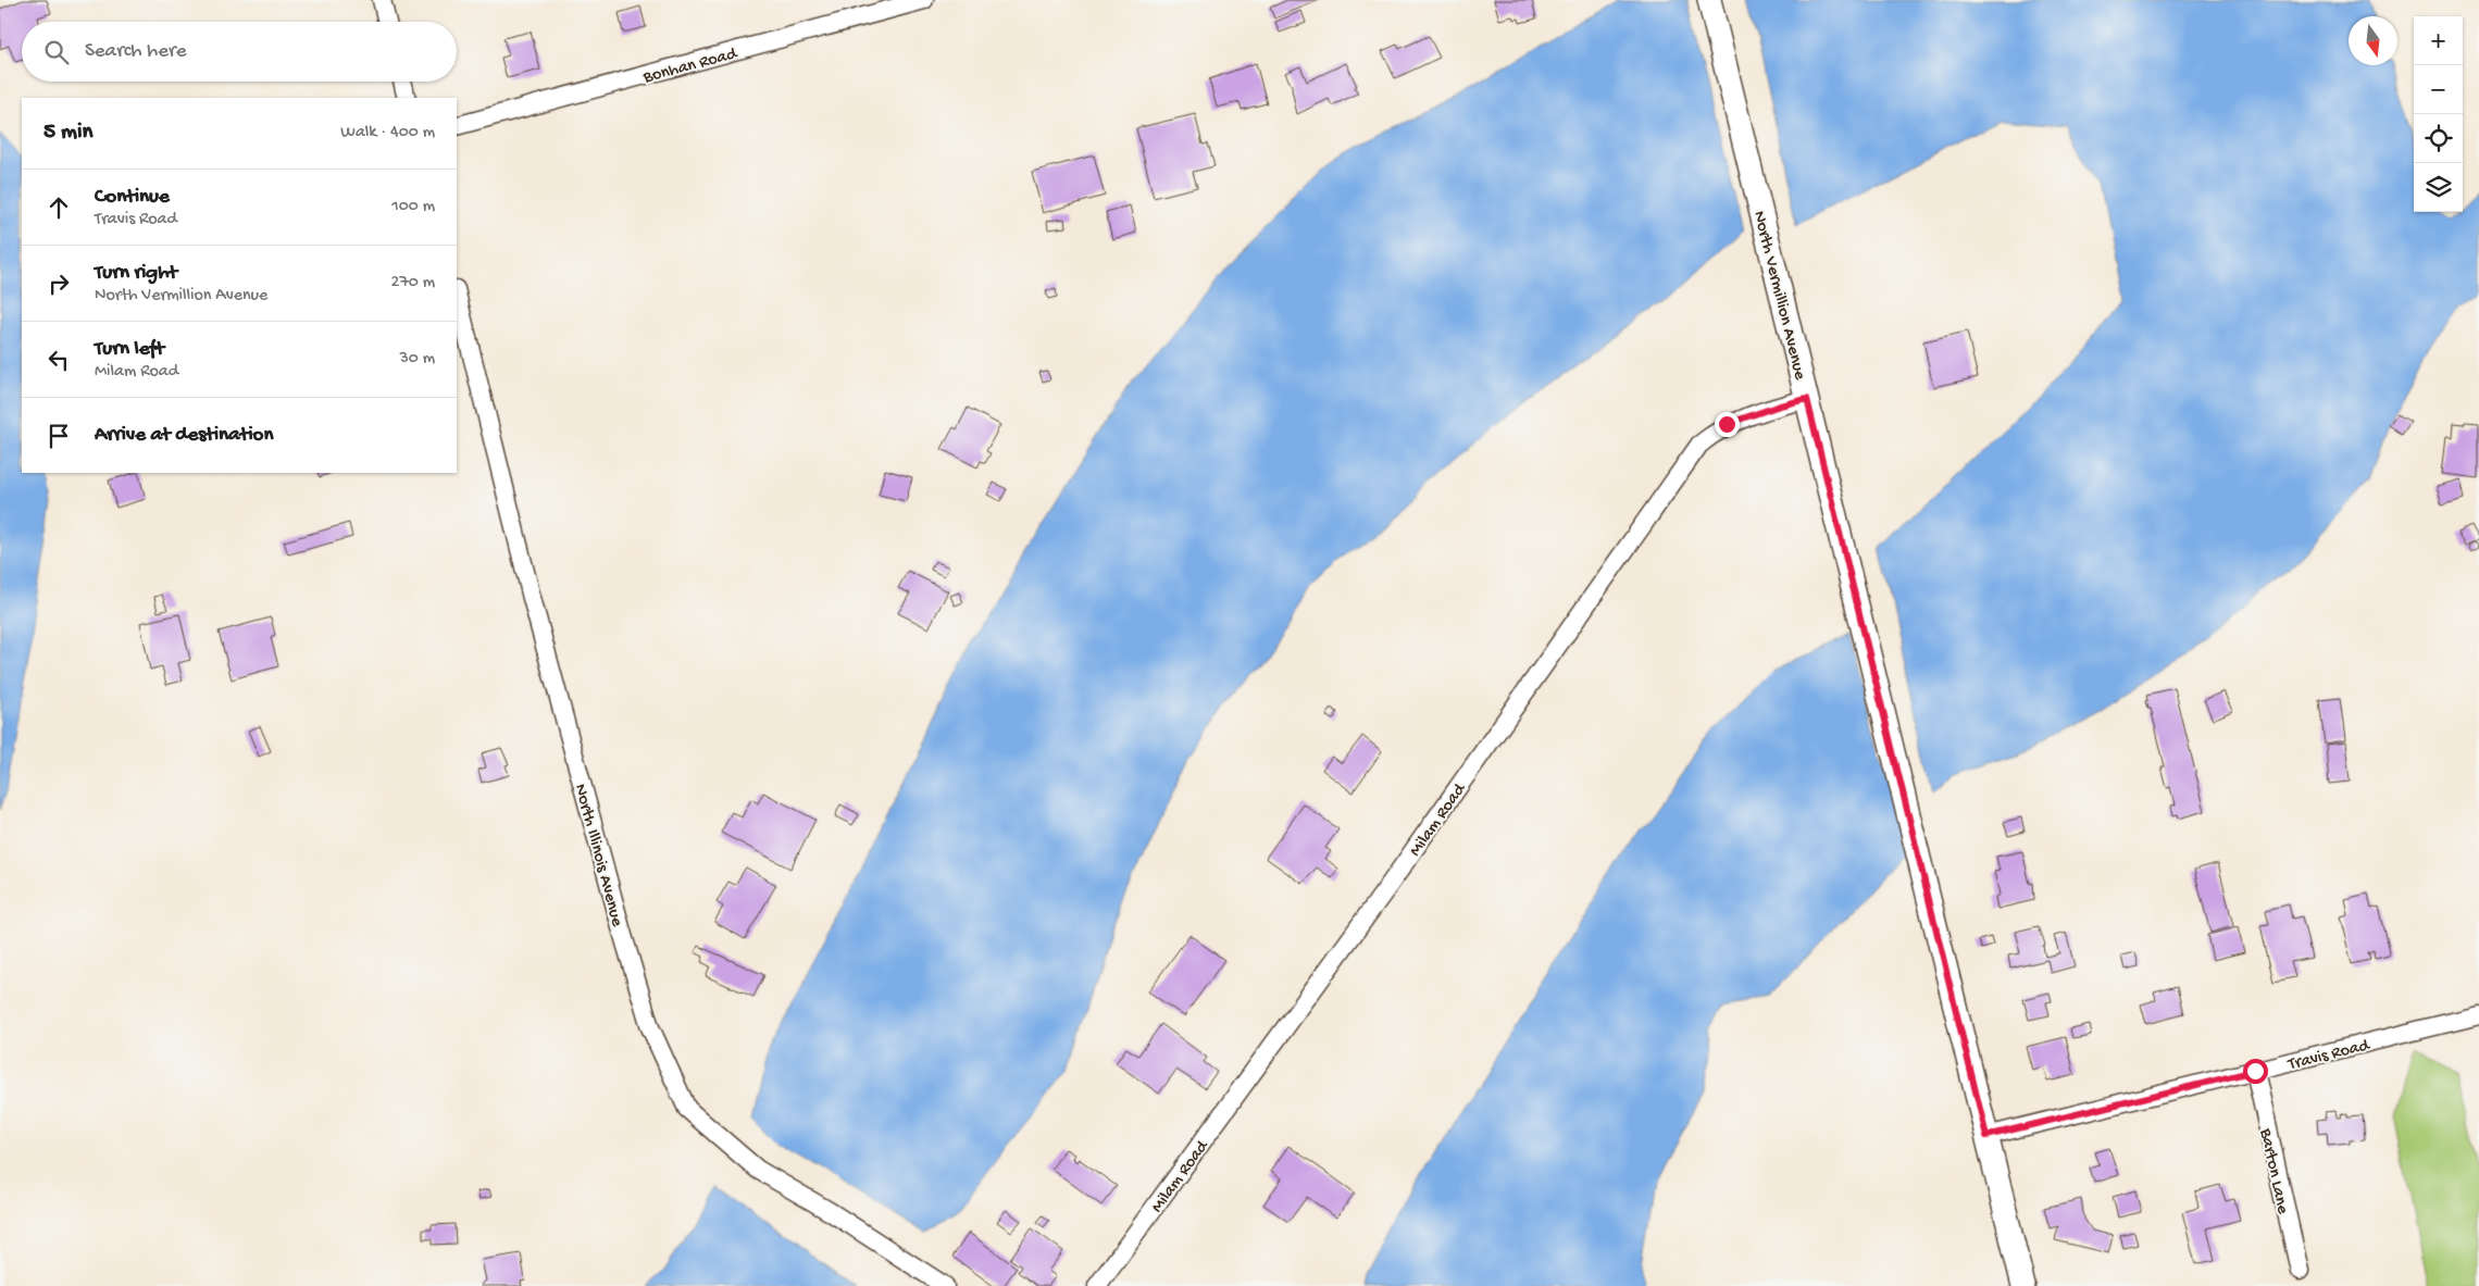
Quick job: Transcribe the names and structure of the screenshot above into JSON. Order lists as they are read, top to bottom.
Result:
{
  "streets": {
    "street": [
      "Bonhan Road",
      "North Vermillion Avenue",
      "Milam Road",
      "North Illinois Avenue",
      "Travis Road",
      "Barton Lane"
    ]
  },
  "crossings": [
    ["North Vermillion Avenue", "Milam Road"],
    ["North Vermillion Avenue", "Travis Road"],
    ["Travis Road", "Barton Lane"]
  ],
  "north": "bottom",
  "page": {
    "map_buttons": ["+", "−"],
    "search": "Search here",
    "heading": ["5 min", "Walk · 400 m"],
    "list": [
      ["Continue", "Travis Road", "100 m"],
      ["Turn right", "North Vermillion Avenue", "270 m"],
      ["Turn left", "Milam Road", "30 m"],
      "Arrive at destination"
    ]
  }
}
